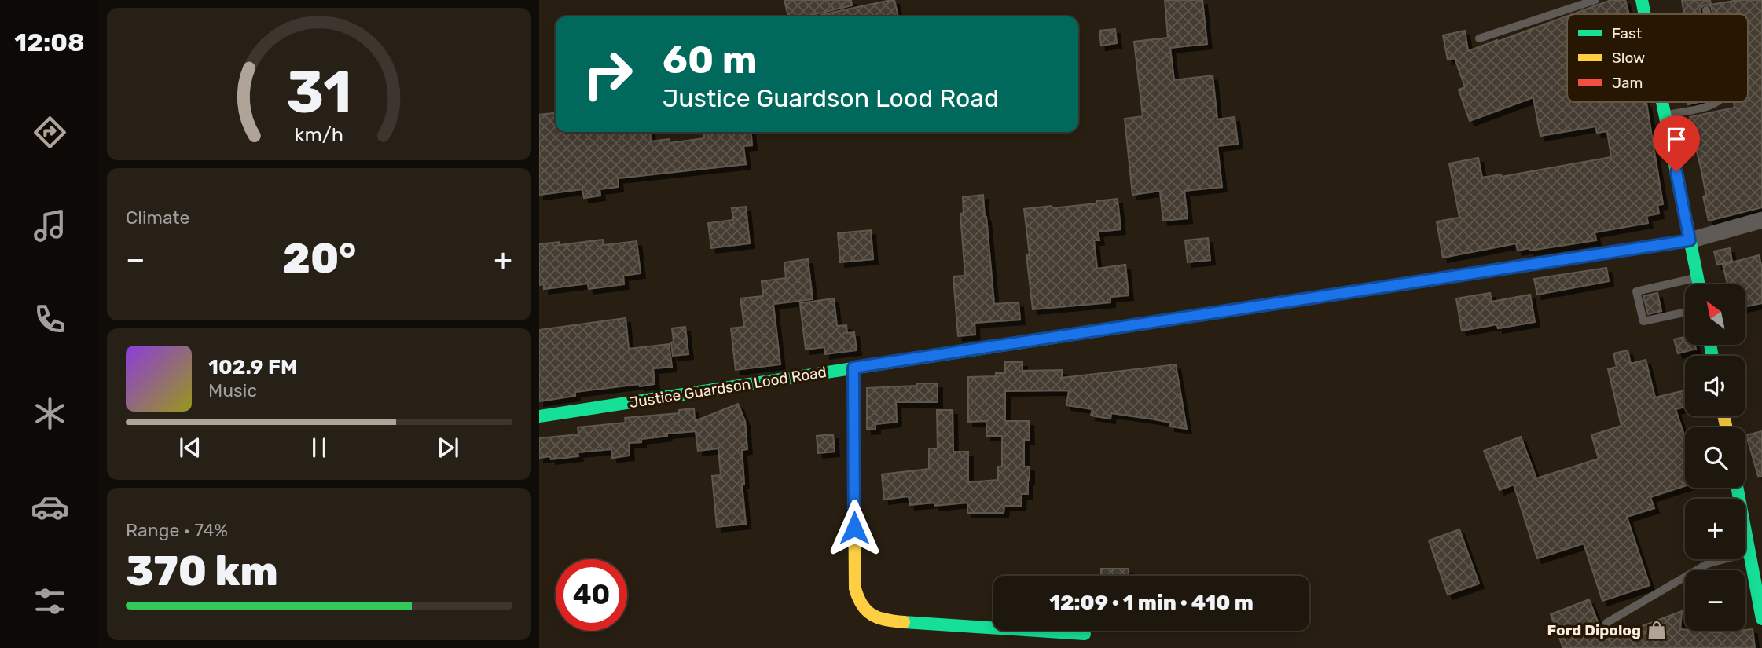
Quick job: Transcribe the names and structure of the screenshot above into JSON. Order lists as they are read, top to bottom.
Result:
{
  "streets": {
    "main road": ["Justice Guardson Lood Road"]
  },
  "places": {
    "shop": ["Ford Dipolog"]
  },
  "legend": ["Fast", "Slow", "Jam"],
  "north": "top left",
  "page": {
    "tabs": "12:08",
    "turn": ["60 m", "Justice Guardson Lood Road"],
    "tile": [
      "Climate",
      ["Range · 74%", "370 km"]
    ],
    "heat": ["−", "20°", "+"],
    "map_buttons": ["+", "−"],
    "song": ["102.9 FM", "Music"],
    "limit": "40",
    "trip": "12:09 · 1 min · 410 m",
    "gauge": ["31", "km/h"]
  }
}
